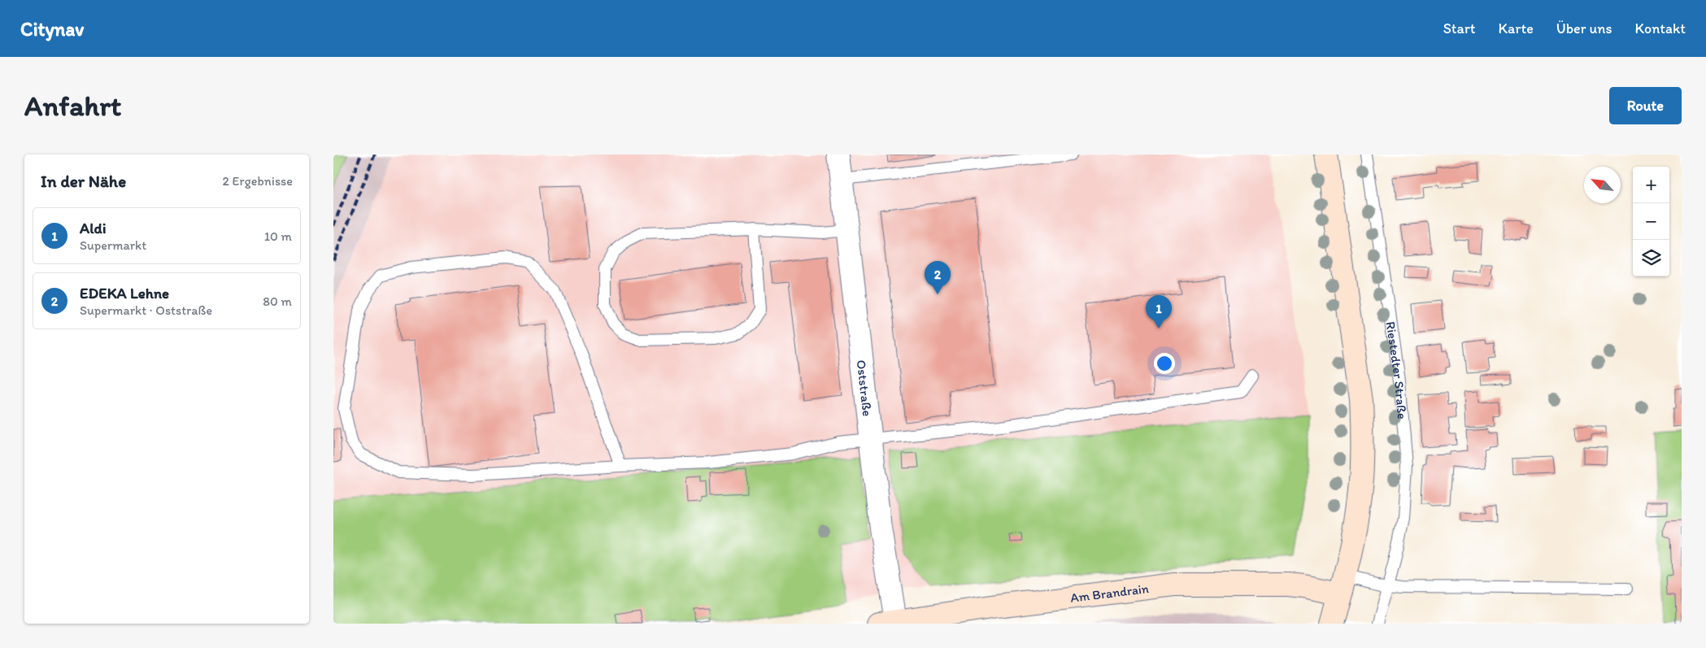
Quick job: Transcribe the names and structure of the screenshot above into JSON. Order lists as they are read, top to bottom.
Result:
{
  "streets": {
    "main road": ["Am Brandrain"],
    "street": ["Oststraße"],
    "lane": ["Riestedter Straße"]
  },
  "crossings": [
    ["Oststraße", "Am Brandrain"]
  ],
  "north": "top left",
  "page": {
    "header": "Citynav",
    "nav": [
      "Start",
      "Karte",
      "Über uns",
      "Kontakt"
    ],
    "buttons": "Route",
    "title": "Anfahrt",
    "heading": ["In der Nähe", "2 Ergebnisse"],
    "map_buttons": ["+", "−"],
    "list": [
      {
        "mark": "1",
        "name": "Aldi",
        "note": "Supermarkt",
        "value": "10 m"
      },
      {
        "mark": "2",
        "name": "EDEKA Lehne",
        "note": "Supermarkt · Oststraße",
        "value": "80 m"
      }
    ],
    "pins": ["2", "1"]
  }
}
